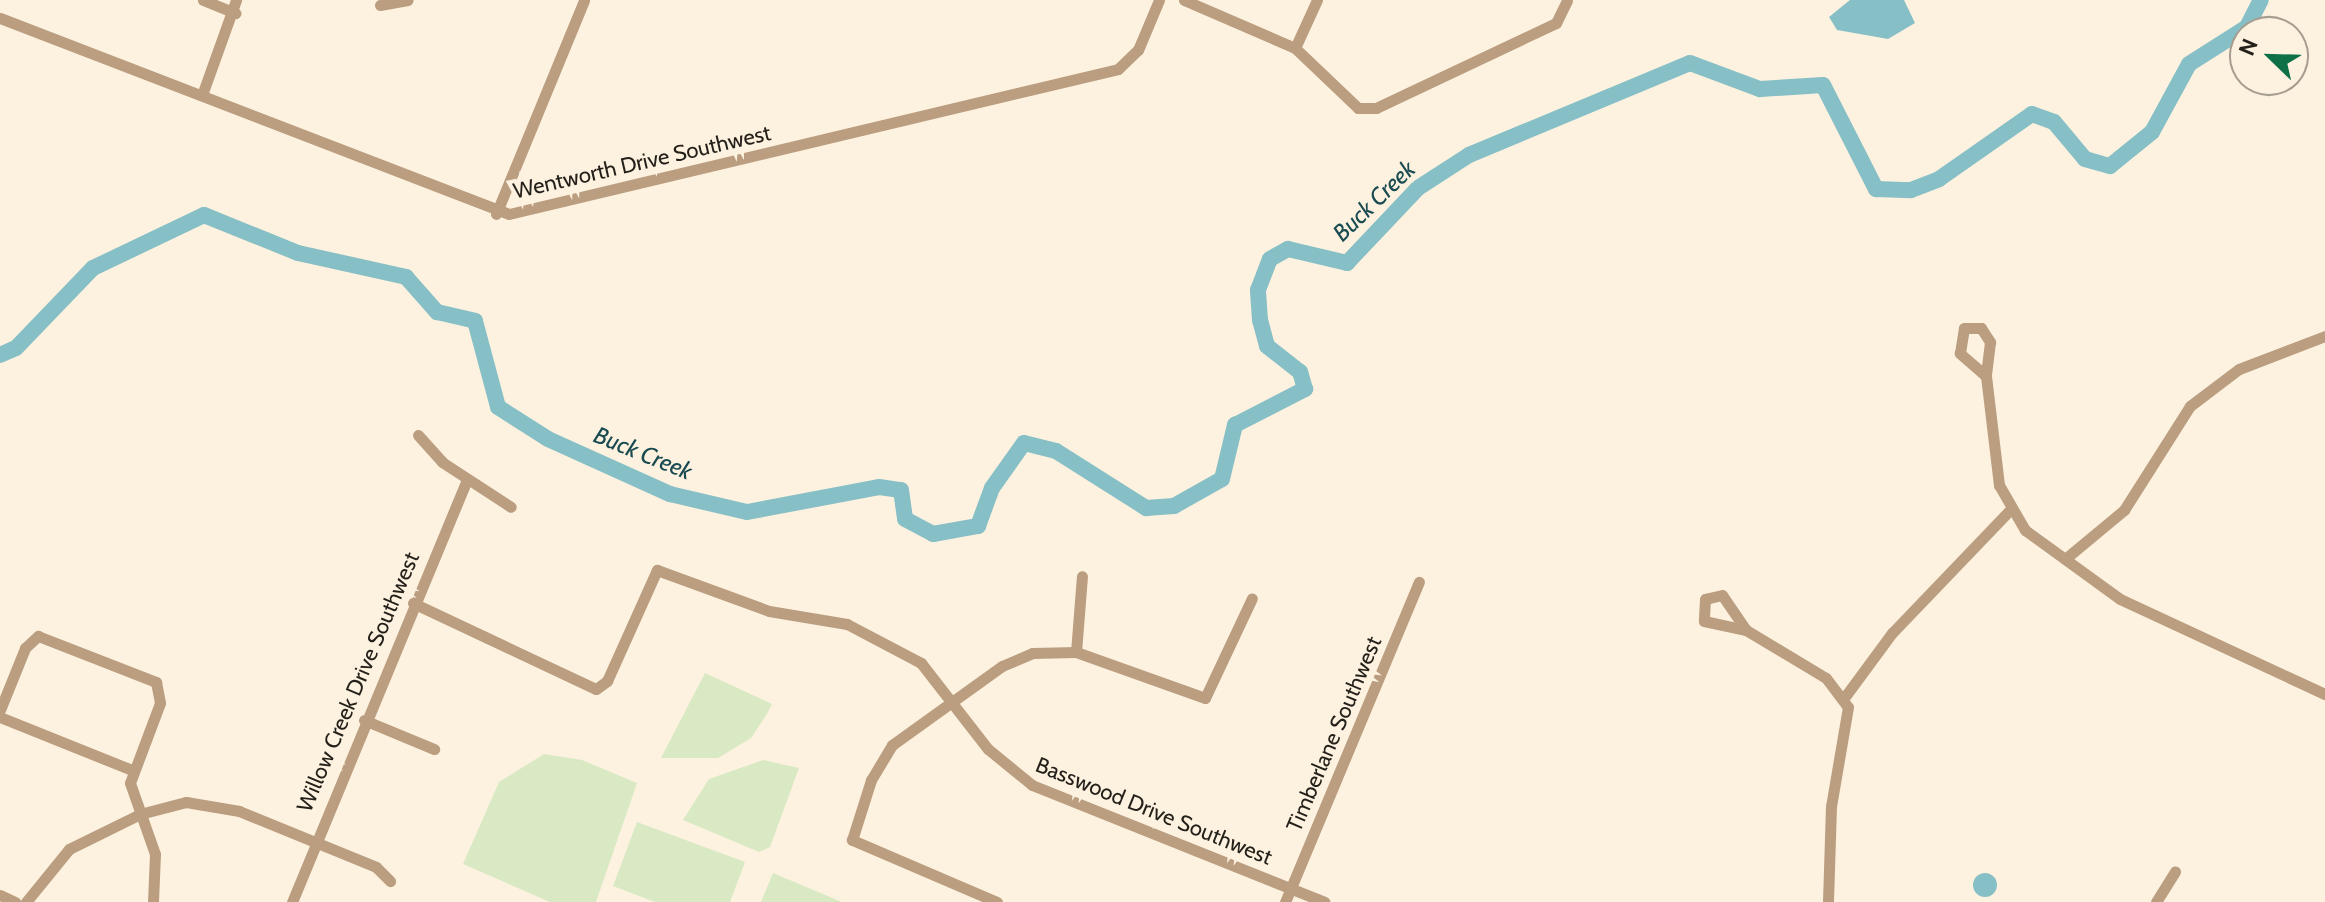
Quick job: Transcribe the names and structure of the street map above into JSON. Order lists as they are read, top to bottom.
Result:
{
  "streets": {
    "street": [
      "Wentworth Drive Southwest",
      "Willow Creek Drive Southwest",
      "Timberlane Southwest",
      "Basswood Drive Southwest"
    ]
  },
  "crossings": [
    ["Willow Creek Drive Southwest", "Basswood Drive Southwest"],
    ["Timberlane Southwest", "Basswood Drive Southwest"]
  ],
  "water": ["Buck Creek"],
  "north": "top left"
}
